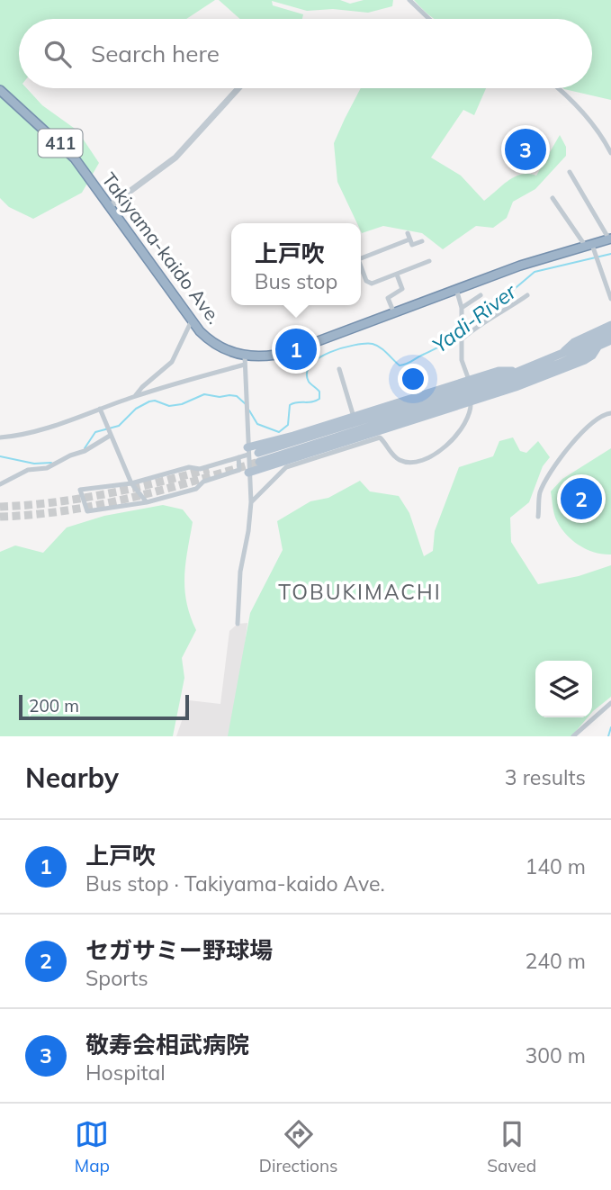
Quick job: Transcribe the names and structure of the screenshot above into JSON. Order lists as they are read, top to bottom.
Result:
{
  "streets": {
    "highway": ["411", "Takiyama-kaido Ave."]
  },
  "districts": ["TOBUKIMACHI"],
  "water": ["Yadi-River"],
  "scale_bar": "200 m",
  "page": {
    "search": "Search here",
    "pins": ["3", "1", "2"],
    "popup": ["上戸吹", "Bus stop"],
    "scale": "200 m",
    "heading": ["Nearby", "3 results"],
    "list": [
      {
        "mark": "1",
        "name": "上戸吹",
        "note": "Bus stop · Takiyama-kaido Ave.",
        "value": "140 m"
      },
      {
        "mark": "2",
        "name": "セガサミー野球場",
        "note": "Sports",
        "value": "240 m"
      },
      {
        "mark": "3",
        "name": "敬寿会相武病院",
        "note": "Hospital",
        "value": "300 m"
      }
    ],
    "nav": ["Map", "Directions", "Saved"]
  }
}
